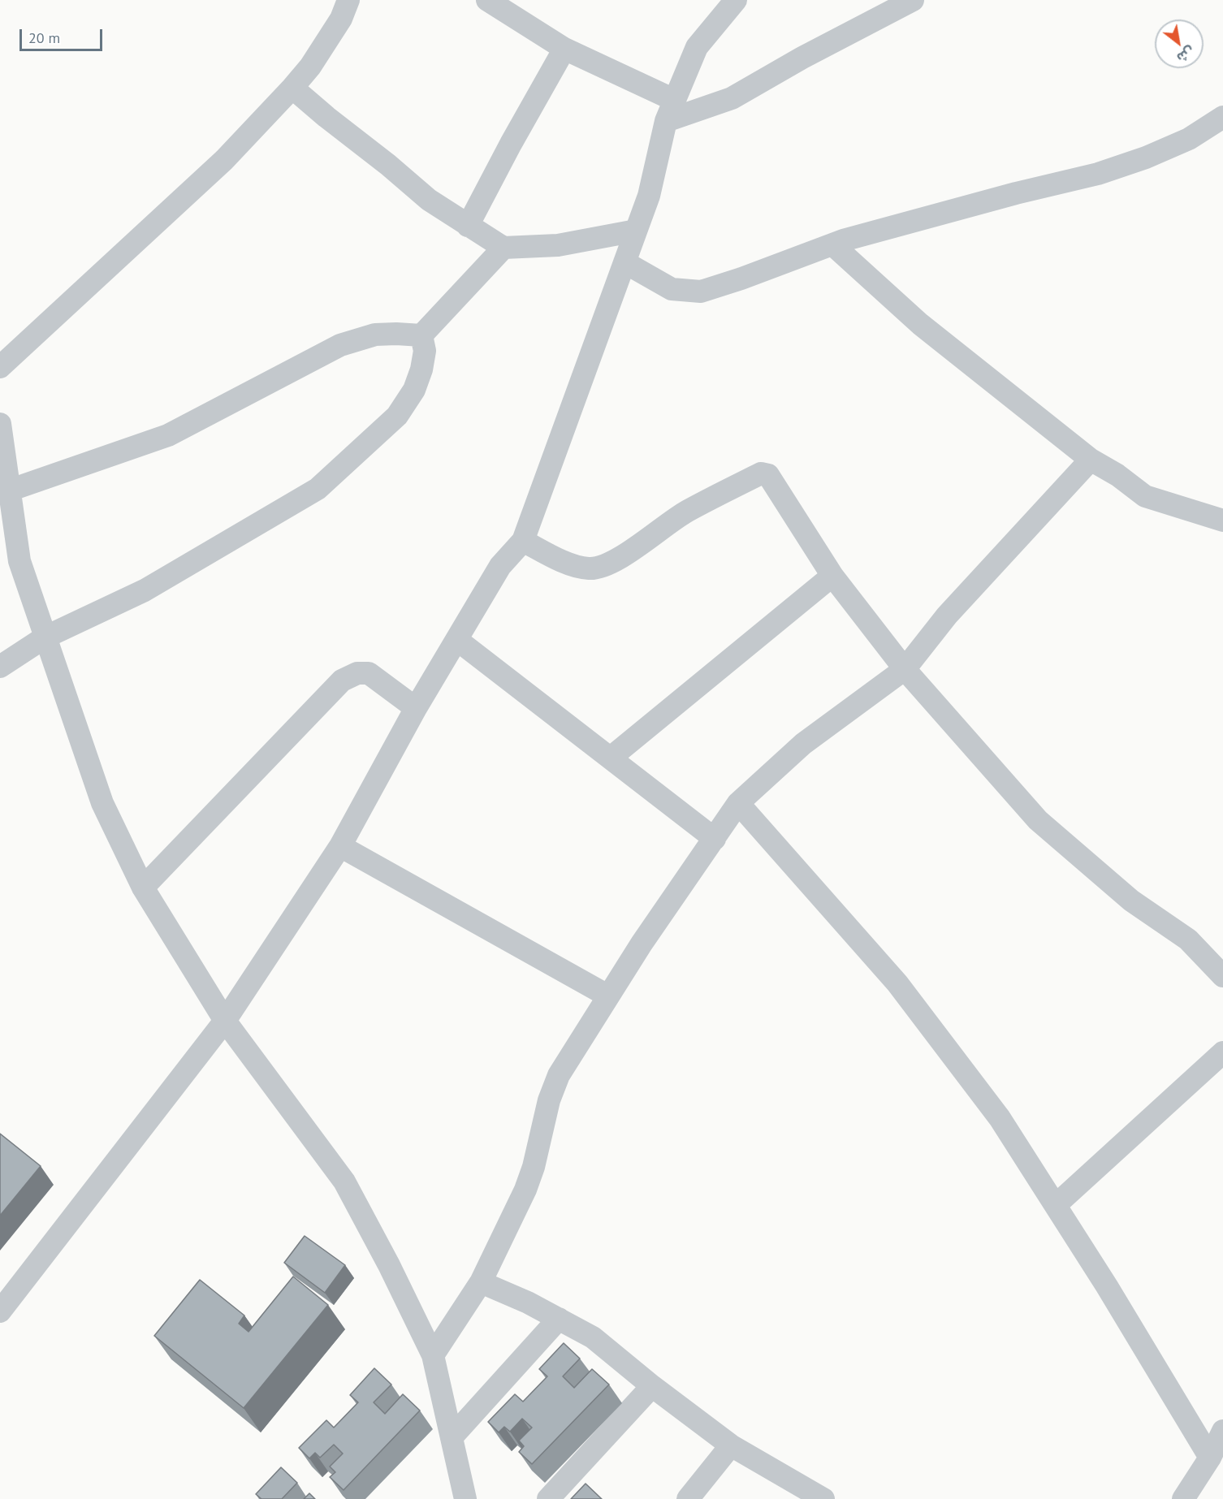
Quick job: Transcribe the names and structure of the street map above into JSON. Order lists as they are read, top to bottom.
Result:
{
  "scale_bar": "20 m",
  "north": "bottom right"
}
